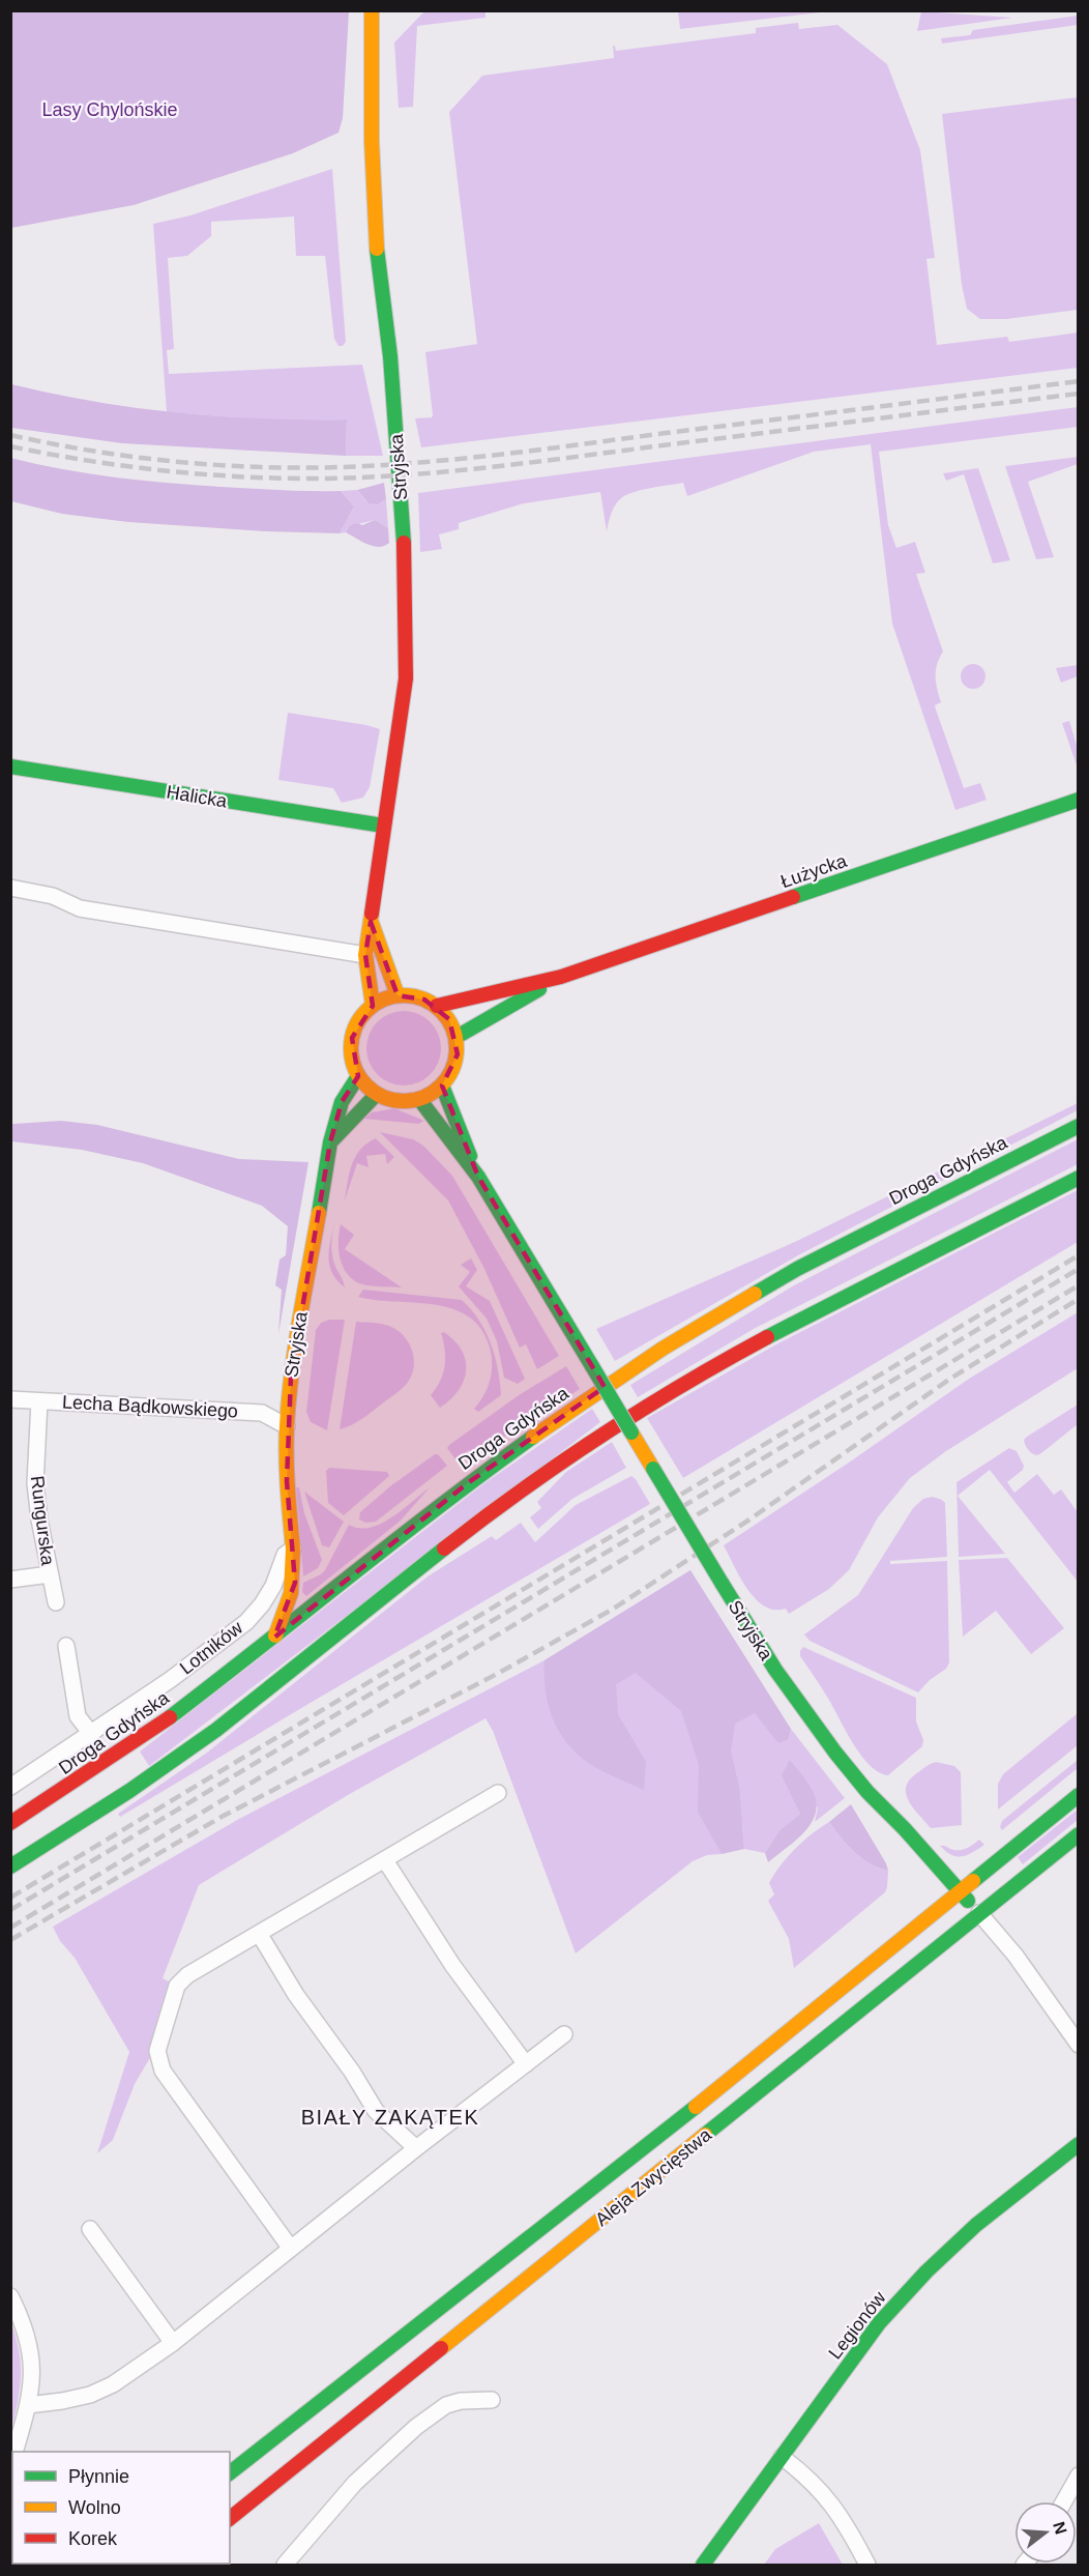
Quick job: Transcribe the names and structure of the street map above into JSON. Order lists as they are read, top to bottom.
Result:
{
  "streets": {
    "main road": [
      "Stryjska",
      "Halicka",
      "Łużycka",
      "Droga Gdyńska",
      "Aleja Zwycięstwa",
      "Legionów"
    ],
    "street": ["Lecha Bądkowskiego", "Rungurska", "Lotników"]
  },
  "crossings": [
    ["Stryjska", "Halicka"],
    ["Stryjska", "Łużycka"],
    ["Stryjska", "Droga Gdyńska"],
    ["Stryjska", "Lecha Bądkowskiego"],
    ["Stryjska", "Lotników"],
    ["Stryjska", "Aleja Zwycięstwa"],
    ["Lecha Bądkowskiego", "Rungurska"]
  ],
  "districts": ["BIAŁY ZAKĄTEK"],
  "parks": ["Lasy Chylońskie"],
  "legend": ["Płynnie", "Wolno", "Korek"],
  "north": "right"
}
